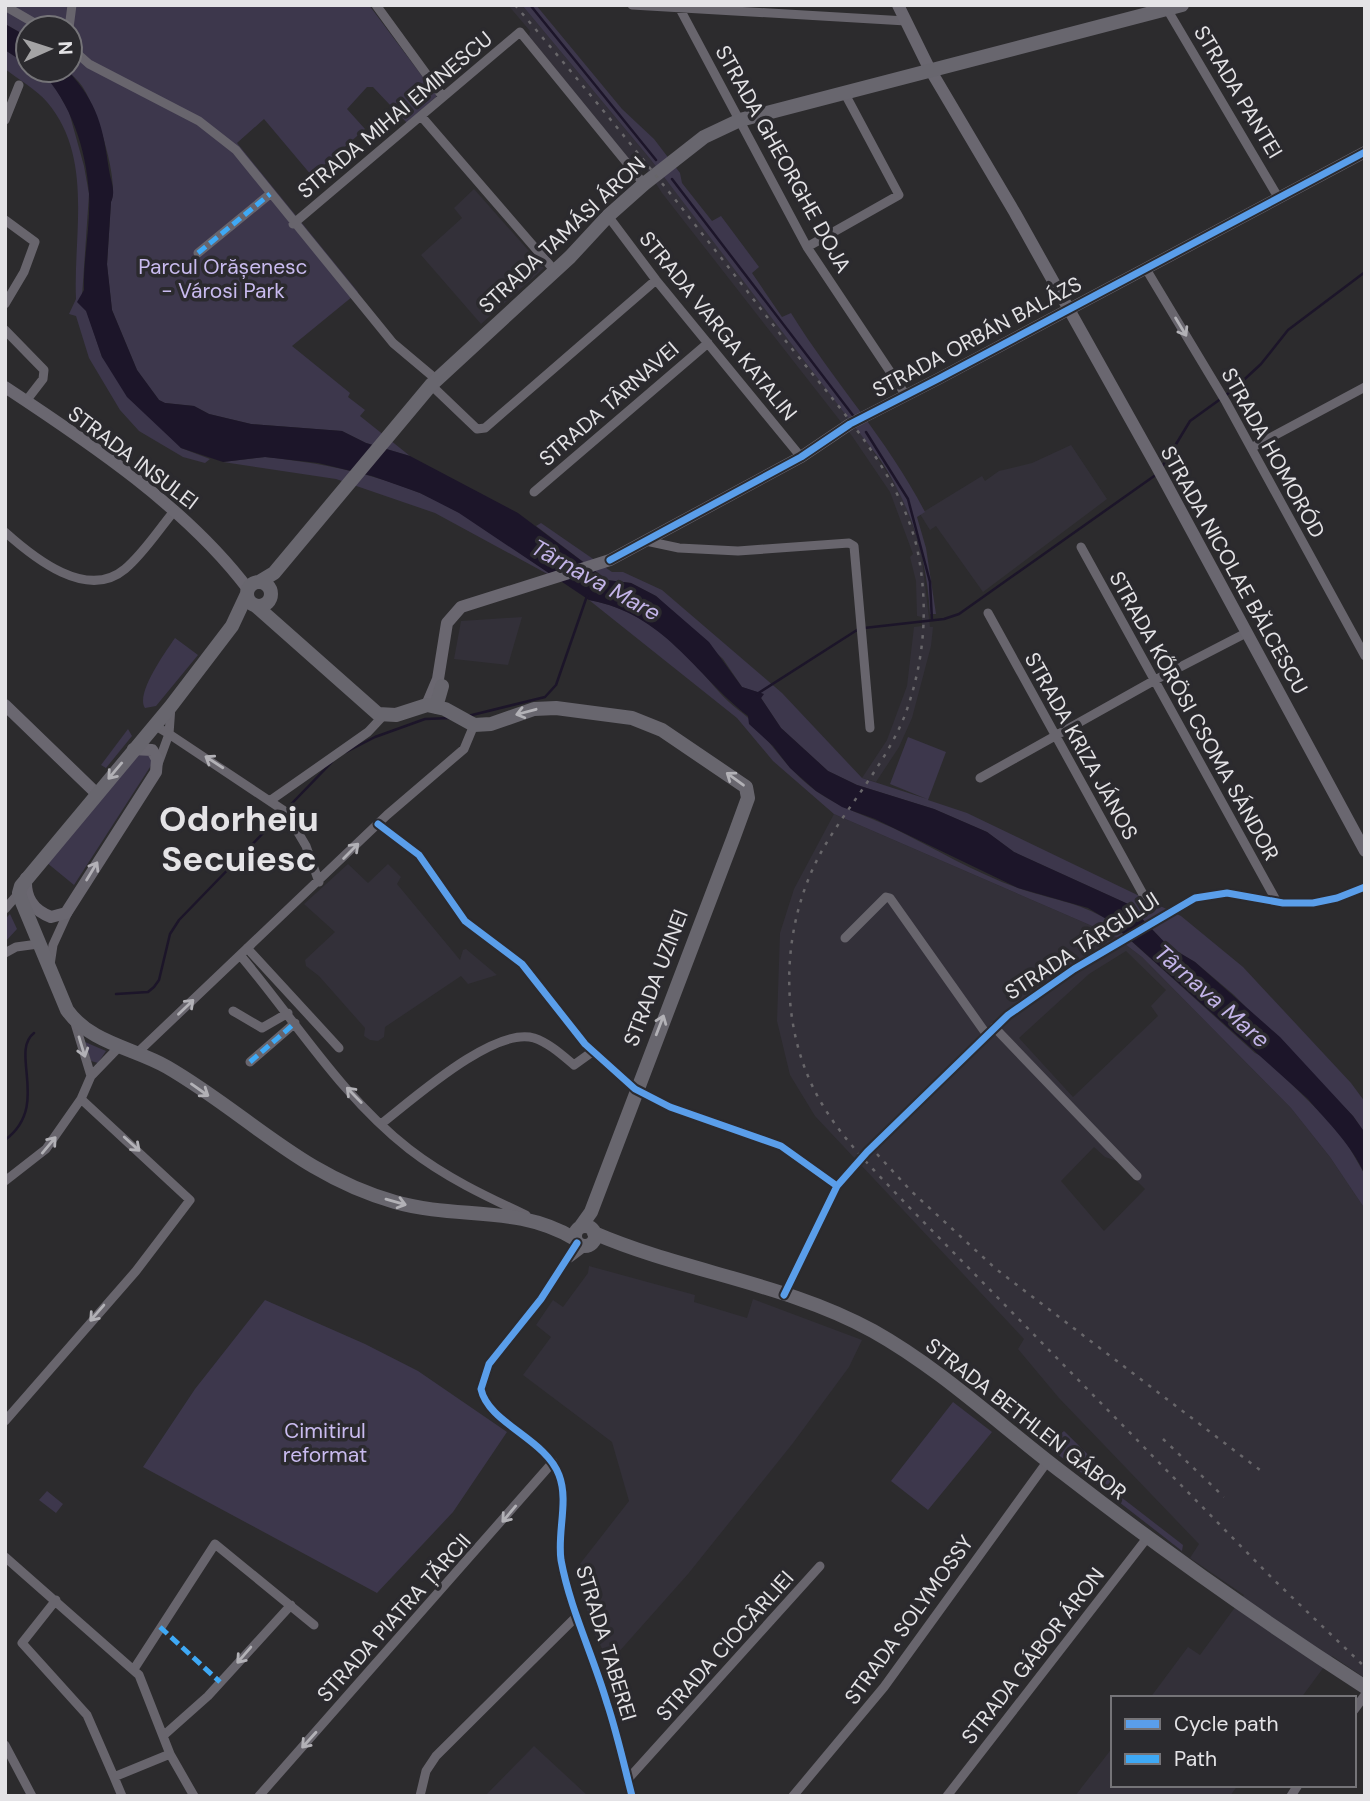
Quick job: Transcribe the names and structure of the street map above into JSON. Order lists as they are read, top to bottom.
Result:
{
  "streets": {
    "main road": [
      "STRADA TAMÁSI ÁRON",
      "STRADA ORBÁN BALÁZS",
      "STRADA INSULEI",
      "STRADA NICOLAE BĂLCESCU",
      "STRADA UZINEI",
      "STRADA BETHLEN GÁBOR"
    ],
    "street": [
      "STRADA PANTEI",
      "STRADA MIHAI EMINESCU",
      "STRADA GHEORGHE DOJA",
      "STRADA VARGA KATALIN",
      "STRADA TÂRNAVEI",
      "STRADA HOMORÓD",
      "STRADA KŐRÖSI CSOMA SÁNDOR",
      "STRADA KRIZA JÁNOS",
      "STRADA TÂRGULUI",
      "STRADA PIATRA ȚĂRCII",
      "STRADA SOLYMOSSY",
      "STRADA TABEREI",
      "STRADA CIOCÂRLIEI",
      "STRADA GÁBOR ÁRON"
    ]
  },
  "crossings": [
    ["STRADA PANTEI", "STRADA TAMÁSI ÁRON"],
    ["STRADA PANTEI", "STRADA ORBÁN BALÁZS"],
    ["STRADA MIHAI EMINESCU", "STRADA TAMÁSI ÁRON"],
    ["STRADA GHEORGHE DOJA", "STRADA TAMÁSI ÁRON"],
    ["STRADA GHEORGHE DOJA", "STRADA ORBÁN BALÁZS"],
    ["STRADA TAMÁSI ÁRON", "STRADA VARGA KATALIN"],
    ["STRADA TAMÁSI ÁRON", "STRADA INSULEI"],
    ["STRADA TAMÁSI ÁRON", "STRADA NICOLAE BĂLCESCU"],
    ["STRADA VARGA KATALIN", "STRADA ORBÁN BALÁZS"],
    ["STRADA VARGA KATALIN", "STRADA TÂRNAVEI"],
    ["STRADA ORBÁN BALÁZS", "STRADA HOMORÓD"],
    ["STRADA ORBÁN BALÁZS", "STRADA NICOLAE BĂLCESCU"],
    ["STRADA KŐRÖSI CSOMA SÁNDOR", "STRADA TÂRGULUI"],
    ["STRADA TÂRGULUI", "STRADA BETHLEN GÁBOR"],
    ["STRADA UZINEI", "STRADA BETHLEN GÁBOR"],
    ["STRADA BETHLEN GÁBOR", "STRADA SOLYMOSSY"],
    ["STRADA BETHLEN GÁBOR", "STRADA GÁBOR ÁRON"],
    ["STRADA PIATRA ȚĂRCII", "STRADA TABEREI"],
    ["STRADA TABEREI", "STRADA CIOCÂRLIEI"]
  ],
  "one_way": ["STRADA HOMORÓD", "STRADA PIATRA ȚĂRCII"],
  "districts": ["Odorheiu Secuiesc"],
  "water": ["Târnava Mare"],
  "parks": ["Parcul Orășenesc - Városi Park", "Cimitirul reformat"],
  "legend": ["Cycle path", "Path"],
  "north": "right"
}
